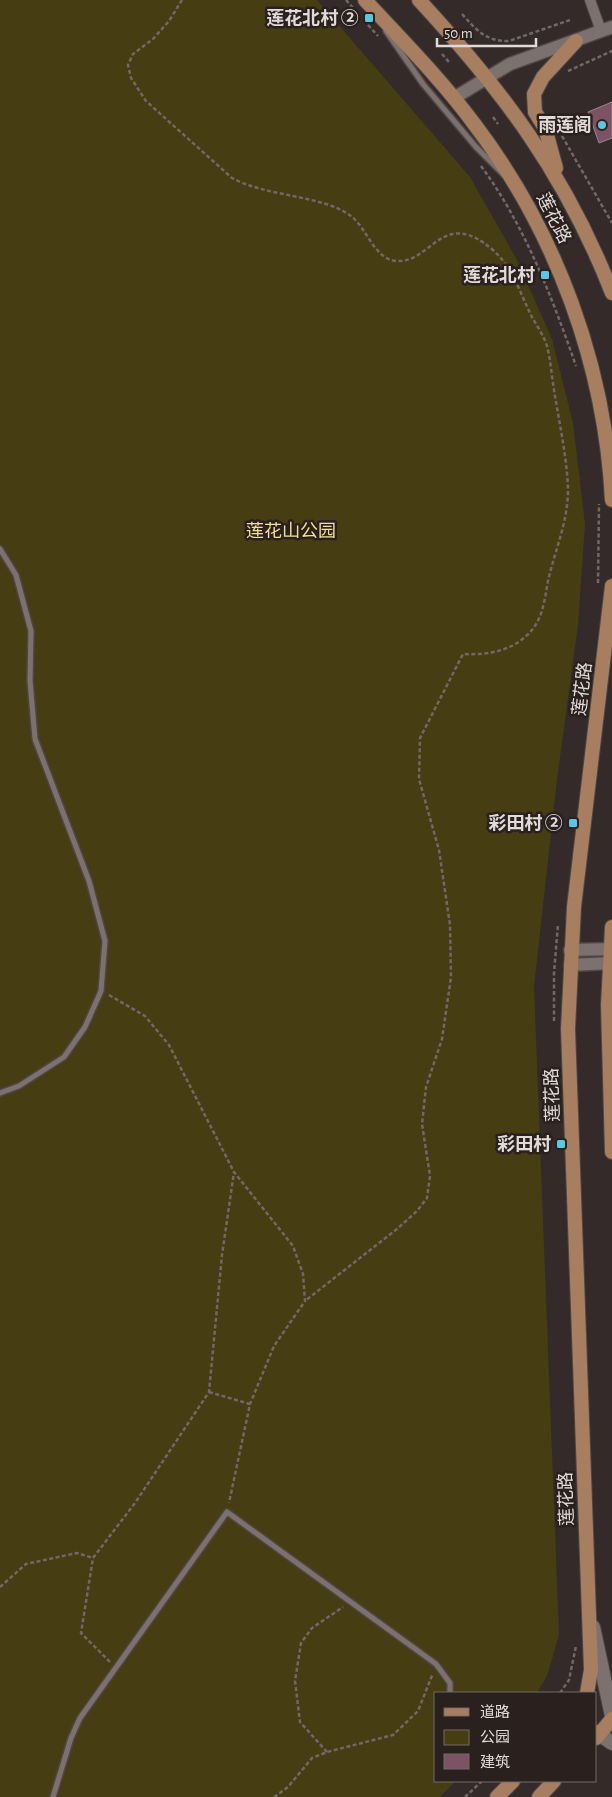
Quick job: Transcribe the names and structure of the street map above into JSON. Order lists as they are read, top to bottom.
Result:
{
  "streets": {
    "main road": ["莲花路"]
  },
  "parks": ["莲花山公园"],
  "places": {
    "transit": [
      "莲花北村 ②",
      "莲花北村",
      "彩田村 ②",
      "彩田村"
    ],
    "other": ["雨莲阁"]
  },
  "legend": ["道路", "公园", "建筑"],
  "scale_bar": "50 m"
}
